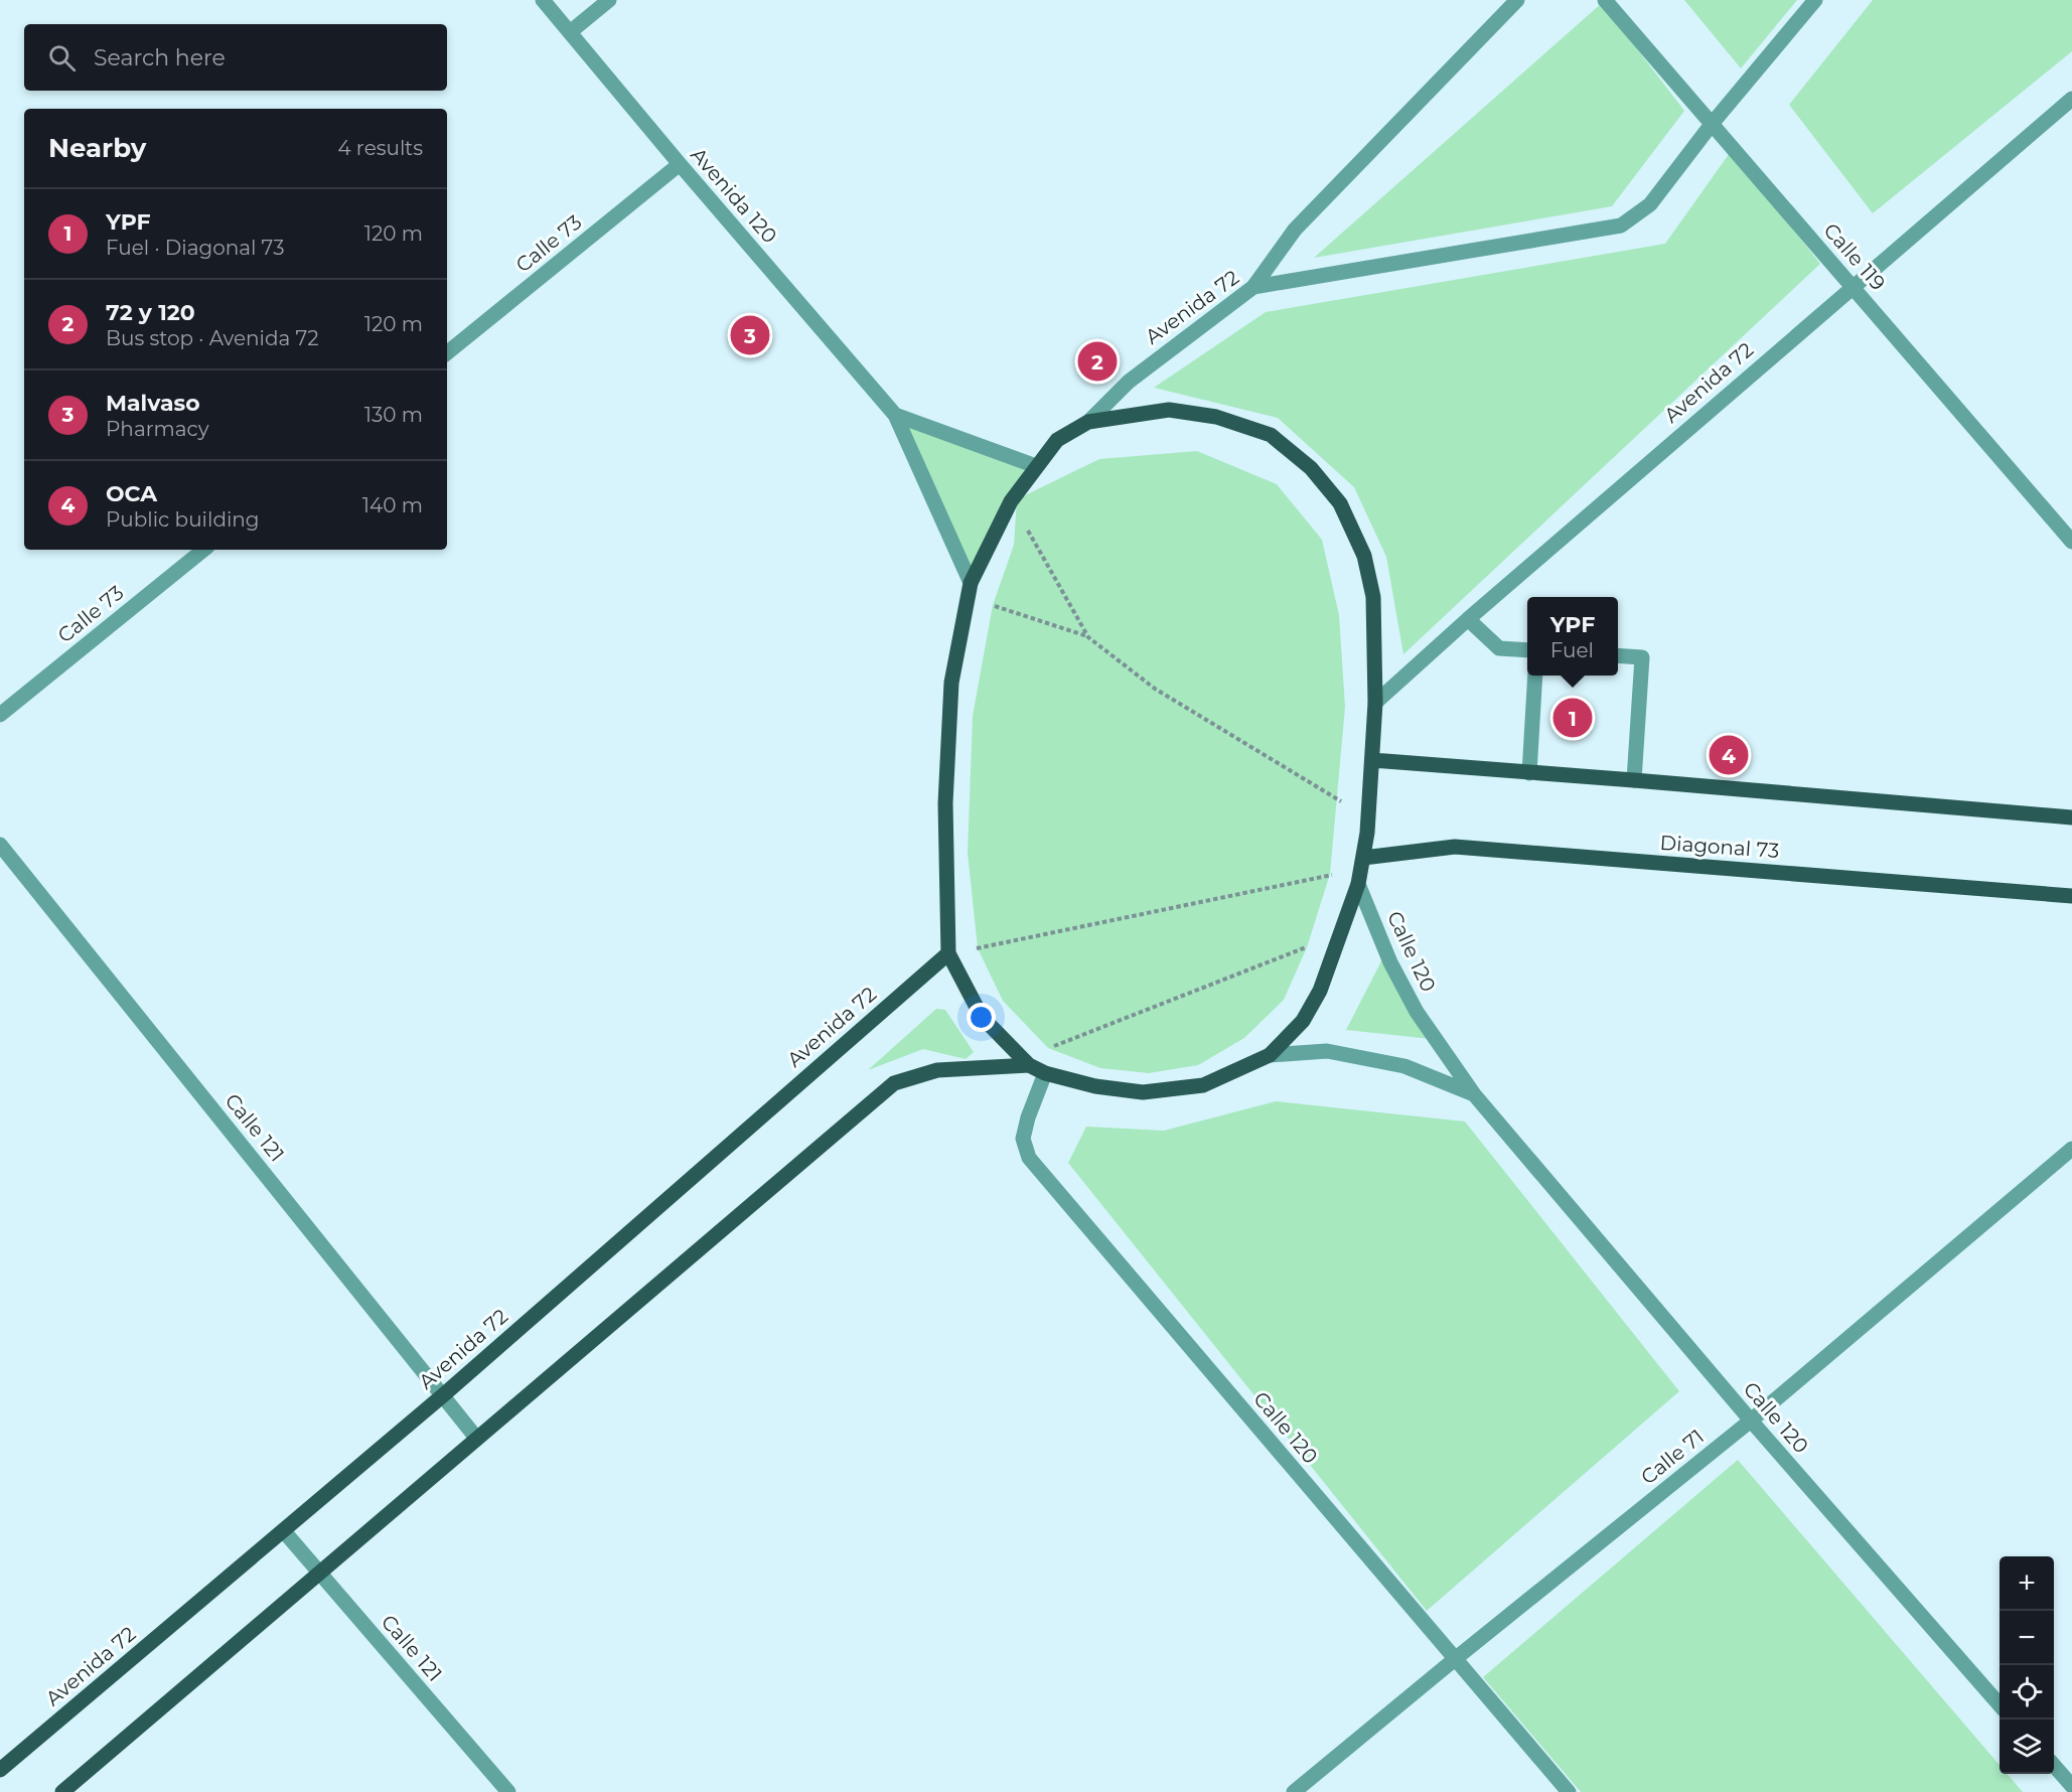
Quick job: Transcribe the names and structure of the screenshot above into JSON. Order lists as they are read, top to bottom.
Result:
{
  "streets": {
    "main road": ["Avenida 72", "Diagonal 73"],
    "street": [
      "Avenida 120",
      "Calle 73",
      "Calle 119",
      "Calle 120",
      "Calle 121",
      "Calle 71"
    ]
  },
  "crossings": [
    ["Avenida 120", "Calle 73"],
    ["Calle 119", "Avenida 72"],
    ["Avenida 72", "Calle 121"],
    ["Calle 120", "Calle 71"]
  ],
  "page": {
    "search": "Search here",
    "heading": ["Nearby", "4 results"],
    "list": [
      {
        "mark": "1",
        "name": "YPF",
        "note": "Fuel · Diagonal 73",
        "value": "120 m"
      },
      {
        "mark": "2",
        "name": "72 y 120",
        "note": "Bus stop · Avenida 72",
        "value": "120 m"
      },
      {
        "mark": "3",
        "name": "Malvaso",
        "note": "Pharmacy",
        "value": "130 m"
      },
      {
        "mark": "4",
        "name": "OCA",
        "note": "Public building",
        "value": "140 m"
      }
    ],
    "pins": [
      "3",
      "2",
      "1",
      "4"
    ],
    "popup": ["YPF", "Fuel"],
    "map_buttons": ["+", "−"]
  }
}
